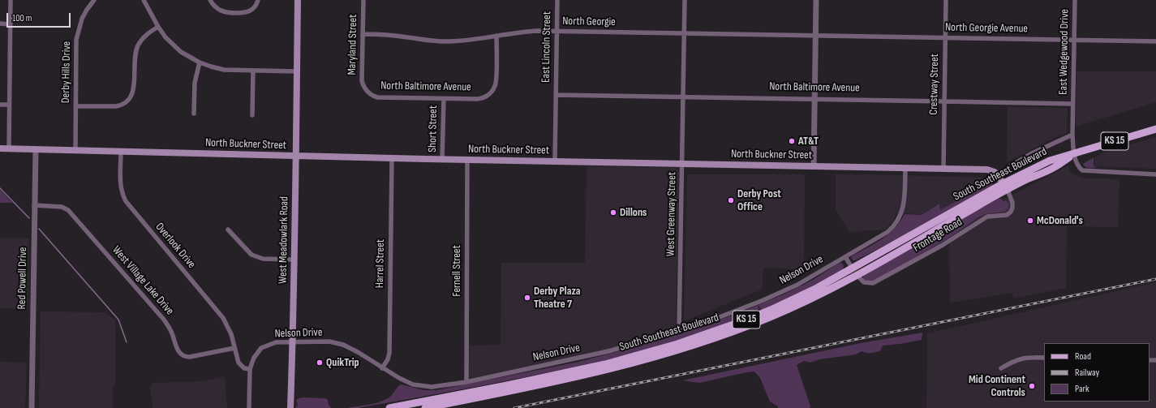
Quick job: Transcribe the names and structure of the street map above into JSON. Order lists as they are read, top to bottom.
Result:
{
  "streets": {
    "main road": [
      "KS 15",
      "North Buckner Street",
      "South Southeast Boulevard",
      "West Meadowlark Road"
    ],
    "street": [
      "North Georgie",
      "North Georgie Avenue",
      "Maryland Street",
      "East Lincoln Street",
      "East Wedgewood Drive",
      "Derby Hills Drive",
      "Crestway Street",
      "North Baltimore Avenue",
      "Short Street",
      "West Greenway Street",
      "Frontage Road",
      "Overlook Drive",
      "Harrel Street",
      "Nelson Drive",
      "Fernell Street",
      "Red Powell Drive",
      "West Village Lake Drive"
    ]
  },
  "crossings": [
    ["North Georgie", "North Georgie Avenue"],
    ["North Georgie", "Maryland Street"],
    ["North Georgie", "East Lincoln Street"],
    ["North Georgie", "North Baltimore Avenue"],
    ["North Georgie", "West Greenway Street"],
    ["North Georgie Avenue", "East Wedgewood Drive"],
    ["North Georgie Avenue", "Crestway Street"],
    ["Maryland Street", "North Baltimore Avenue"],
    ["East Lincoln Street", "North Baltimore Avenue"],
    ["East Lincoln Street", "North Buckner Street"],
    ["East Wedgewood Drive", "North Baltimore Avenue"],
    ["East Wedgewood Drive", "KS 15"],
    ["East Wedgewood Drive", "South Southeast Boulevard"],
    ["Derby Hills Drive", "North Buckner Street"],
    ["Crestway Street", "North Baltimore Avenue"],
    ["Crestway Street", "North Buckner Street"],
    ["North Baltimore Avenue", "Short Street"],
    ["North Baltimore Avenue", "West Greenway Street"],
    ["Short Street", "North Buckner Street"],
    ["KS 15", "South Southeast Boulevard"],
    ["North Buckner Street", "South Southeast Boulevard"],
    ["North Buckner Street", "West Greenway Street"],
    ["North Buckner Street", "Frontage Road"],
    ["North Buckner Street", "West Meadowlark Road"],
    ["North Buckner Street", "Overlook Drive"],
    ["North Buckner Street", "Harrel Street"],
    ["North Buckner Street", "Nelson Drive"],
    ["North Buckner Street", "Fernell Street"],
    ["North Buckner Street", "Red Powell Drive"],
    ["South Southeast Boulevard", "Frontage Road"],
    ["West Greenway Street", "Nelson Drive"],
    ["West Meadowlark Road", "Nelson Drive"],
    ["Overlook Drive", "Nelson Drive"],
    ["Overlook Drive", "West Village Lake Drive"],
    ["Harrel Street", "Nelson Drive"],
    ["Nelson Drive", "Fernell Street"],
    ["Red Powell Drive", "West Village Lake Drive"]
  ],
  "places": [
    "AT&T",
    "Derby Post Office",
    "Dillons",
    "McDonald's",
    "Derby Plaza Theatre 7",
    "QuikTrip",
    "Mid Continent Controls"
  ],
  "legend": ["Road", "Railway", "Park"],
  "scale_bar": "100 m"
}
